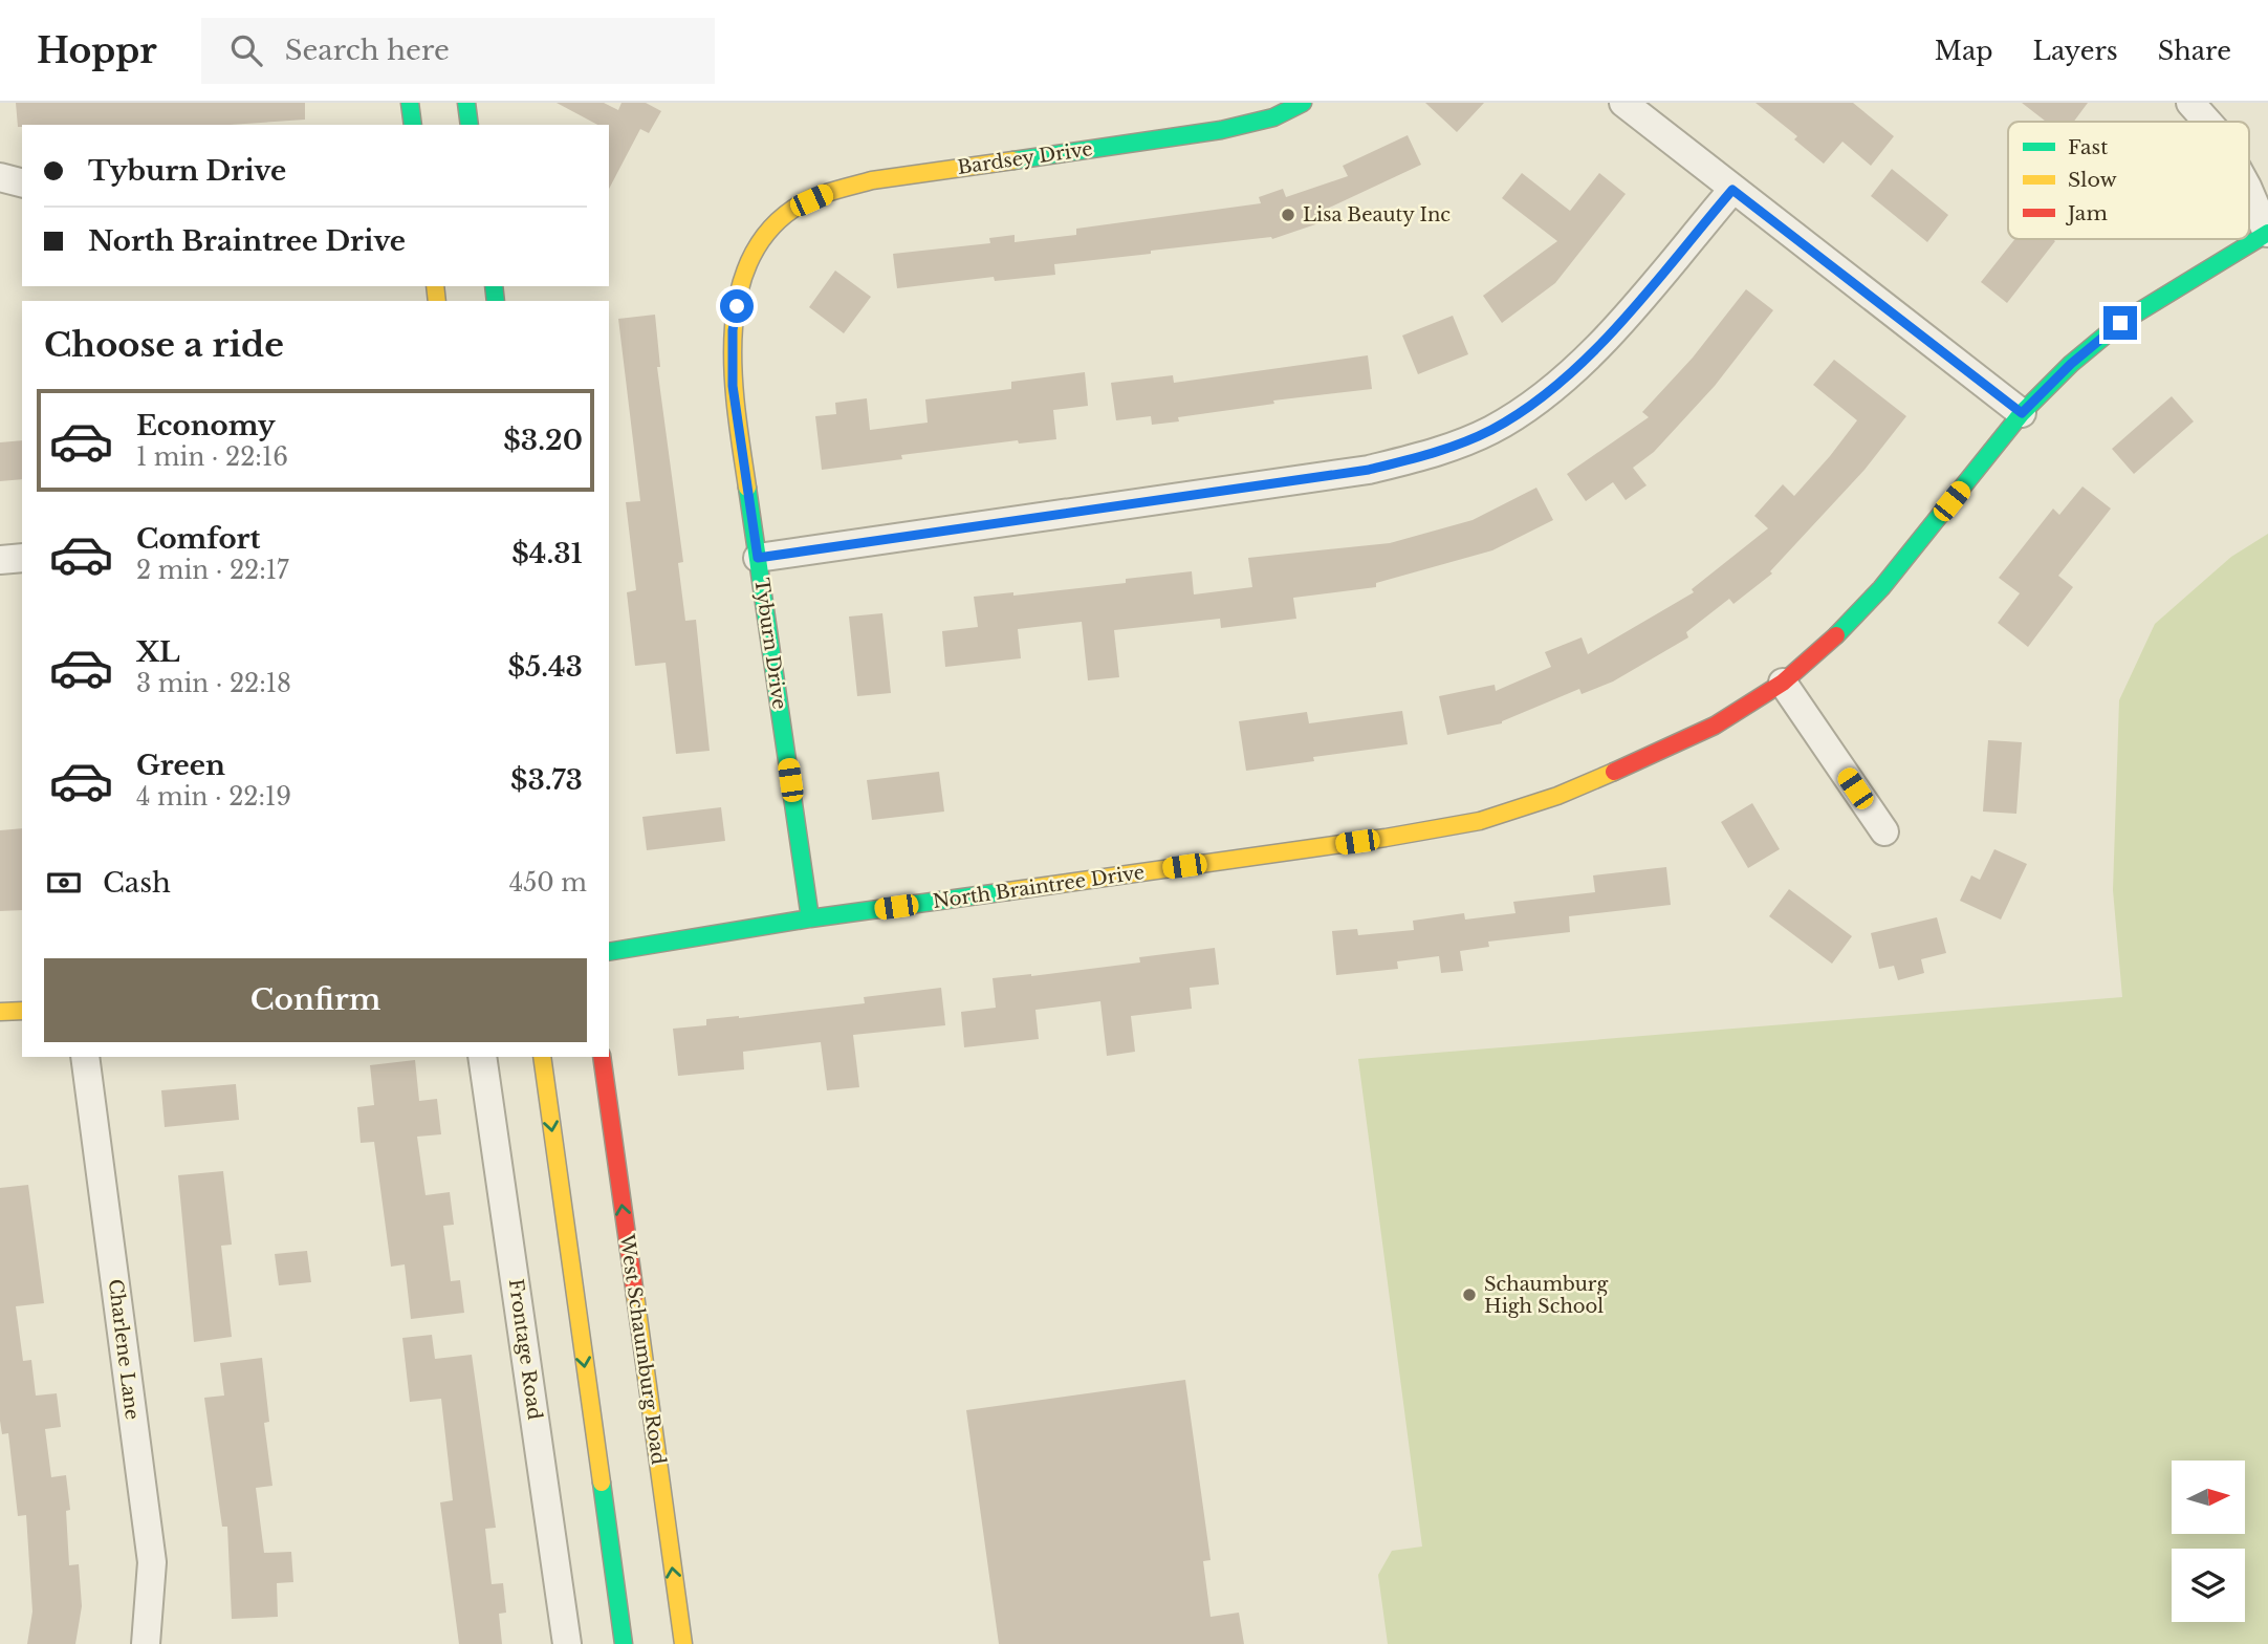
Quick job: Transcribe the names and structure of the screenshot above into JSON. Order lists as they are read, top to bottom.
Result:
{
  "streets": {
    "street": [
      "Bardsey Drive",
      "Tyburn Drive",
      "North Braintree Drive",
      "Charlene Lane",
      "Frontage Road",
      "West Schaumburg Road"
    ]
  },
  "crossings": [
    ["Bardsey Drive", "Tyburn Drive"],
    ["Tyburn Drive", "North Braintree Drive"]
  ],
  "places": ["Lisa Beauty Inc", "Schaumburg High School"],
  "legend": ["Fast", "Slow", "Jam"],
  "north": "right",
  "page": {
    "header": "Hoppr",
    "search": "Search here",
    "nav": ["Map", "Layers", "Share"],
    "banner": ["Tyburn Drive", "North Braintree Drive"],
    "heading": "Choose a ride",
    "list": [
      {
        "name": "Economy",
        "note": "1 min · 22:16",
        "value": "$3.20"
      },
      {
        "name": "Comfort",
        "note": "2 min · 22:17",
        "value": "$4.31"
      },
      {
        "name": "XL",
        "note": "3 min · 22:18",
        "value": "$5.43"
      },
      {
        "name": "Green",
        "note": "4 min · 22:19",
        "value": "$3.73"
      }
    ],
    "pay": ["Cash", "450 m"],
    "buttons": "Confirm"
  }
}
